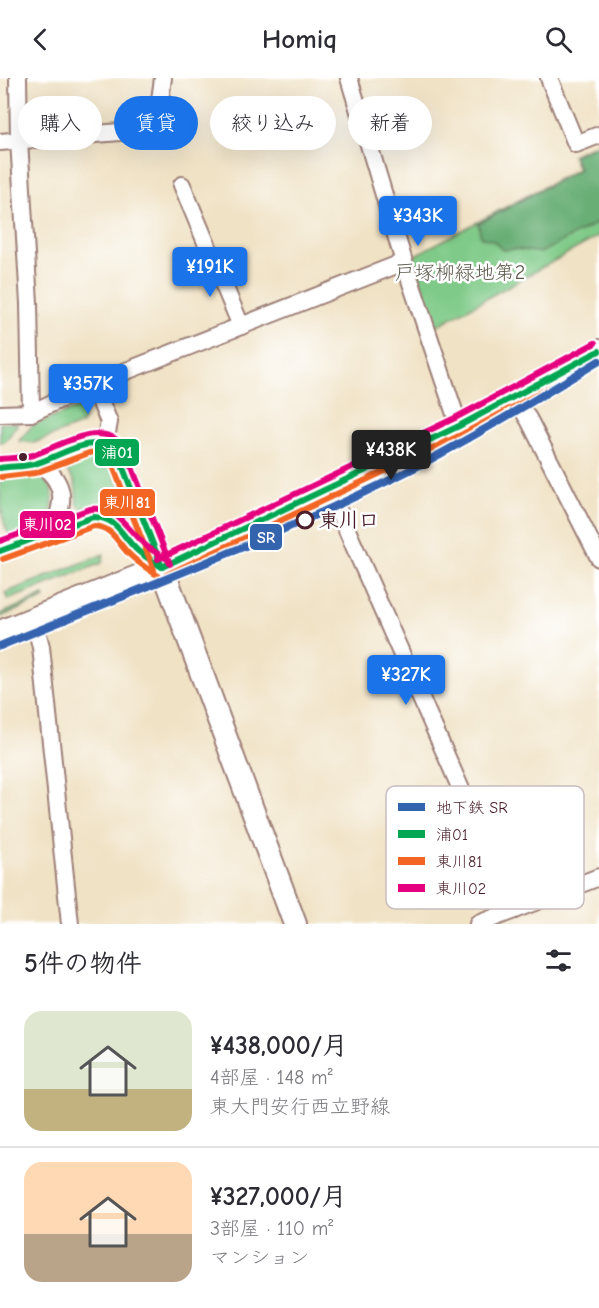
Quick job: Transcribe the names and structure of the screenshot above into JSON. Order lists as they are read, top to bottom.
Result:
{
  "parks": ["戸塚柳緑地第2"],
  "places": ["東川口"],
  "lines": [
    "transit line 東川02",
    "transit line 浦01",
    "metro line SR",
    "transit line 東川81"
  ],
  "legend": [
    "地下鉄 SR",
    "浦01",
    "東川81",
    "東川02"
  ],
  "page": {
    "header": "Homiq",
    "chip": [
      "購入",
      "賃貸",
      "絞り込み",
      "新着"
    ],
    "price": [
      "¥343K",
      "¥191K",
      "¥357K",
      "¥438K",
      "¥327K"
    ],
    "heading": "5件の物件",
    "list": [
      {
        "name": "¥438,000/月",
        "note": "4部屋 · 148 m² · 東大門安行西立野線"
      },
      {
        "name": "¥327,000/月",
        "note": "3部屋 · 110 m² · マンション"
      }
    ]
  }
}
